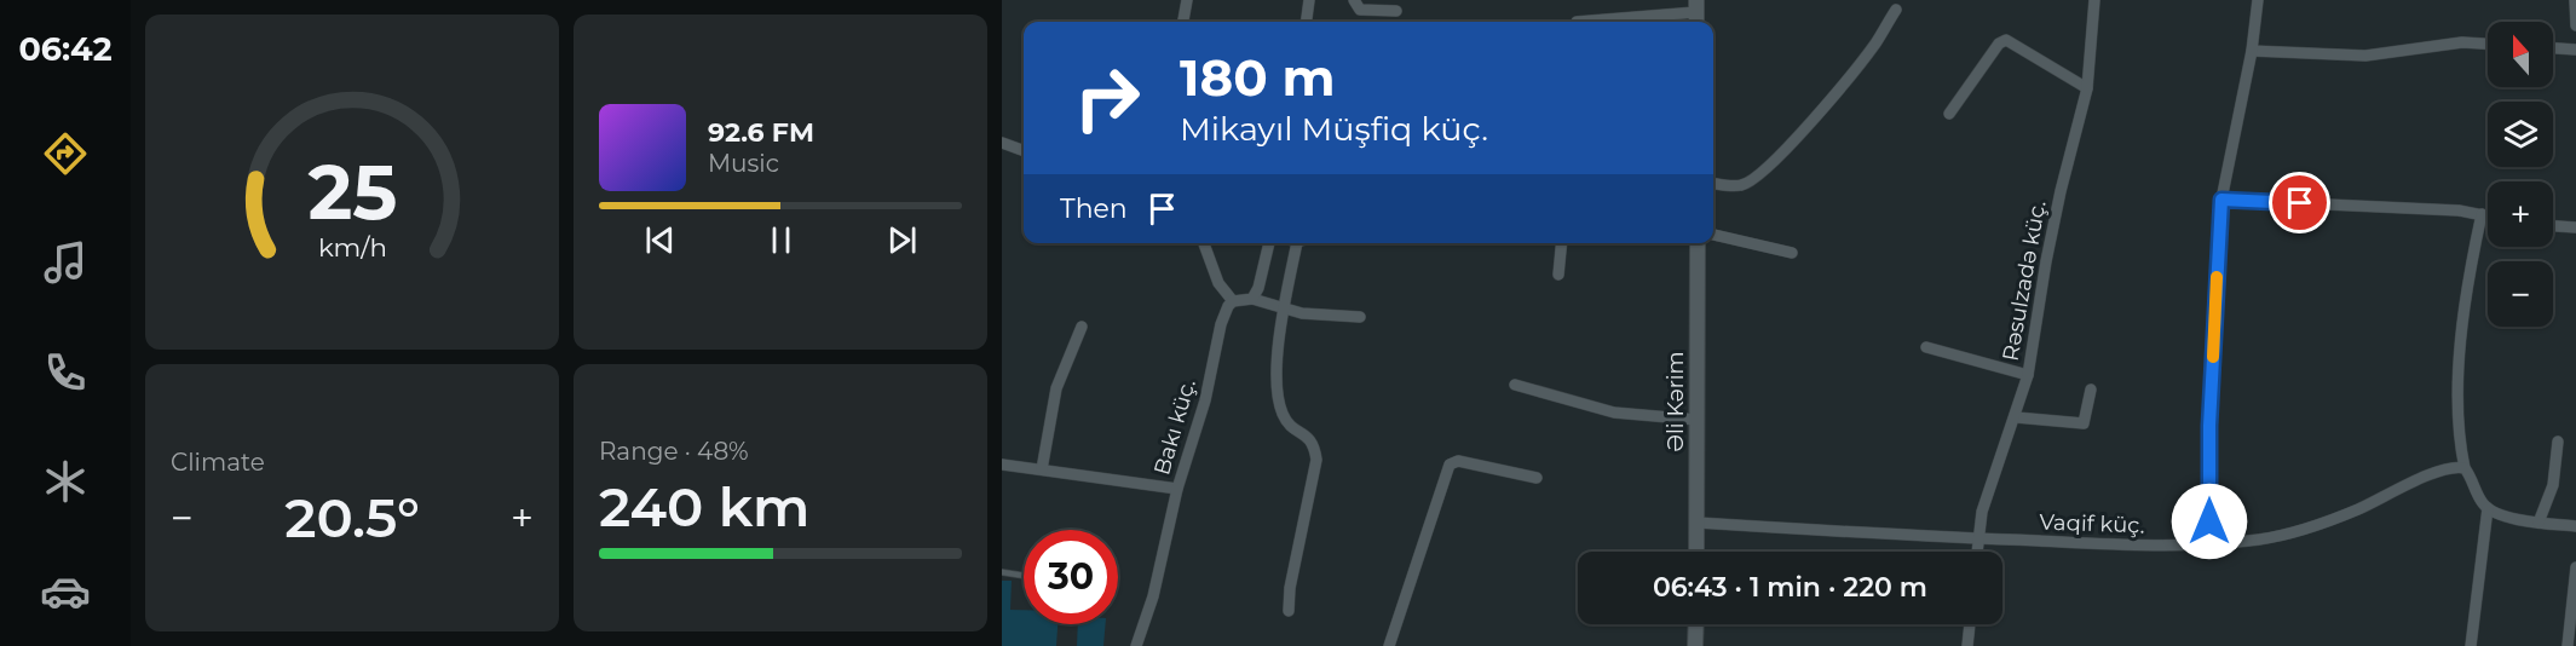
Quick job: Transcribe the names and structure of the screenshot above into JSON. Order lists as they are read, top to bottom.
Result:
{
  "streets": {
    "main road": ["Əli Kərim"],
    "street": ["Rəsulzadə küç.", "Bakı küç.", "Vaqif küç."]
  },
  "crossings": [
    ["Rəsulzadə küç.", "Vaqif küç."],
    ["Əli Kərim", "Vaqif küç."]
  ],
  "north": "top",
  "page": {
    "tabs": "06:42",
    "map_buttons": ["+", "−"],
    "turn": ["180 m", "Mikayıl Müşfiq küç."],
    "song": ["92.6 FM", "Music"],
    "then": "Then",
    "tile": [
      "Climate",
      ["Range · 48%", "240 km"]
    ],
    "heat": ["−", "20.5°", "+"],
    "limit": "30",
    "trip": "06:43 · 1 min · 220 m",
    "gauge": ["25", "km/h"]
  }
}
